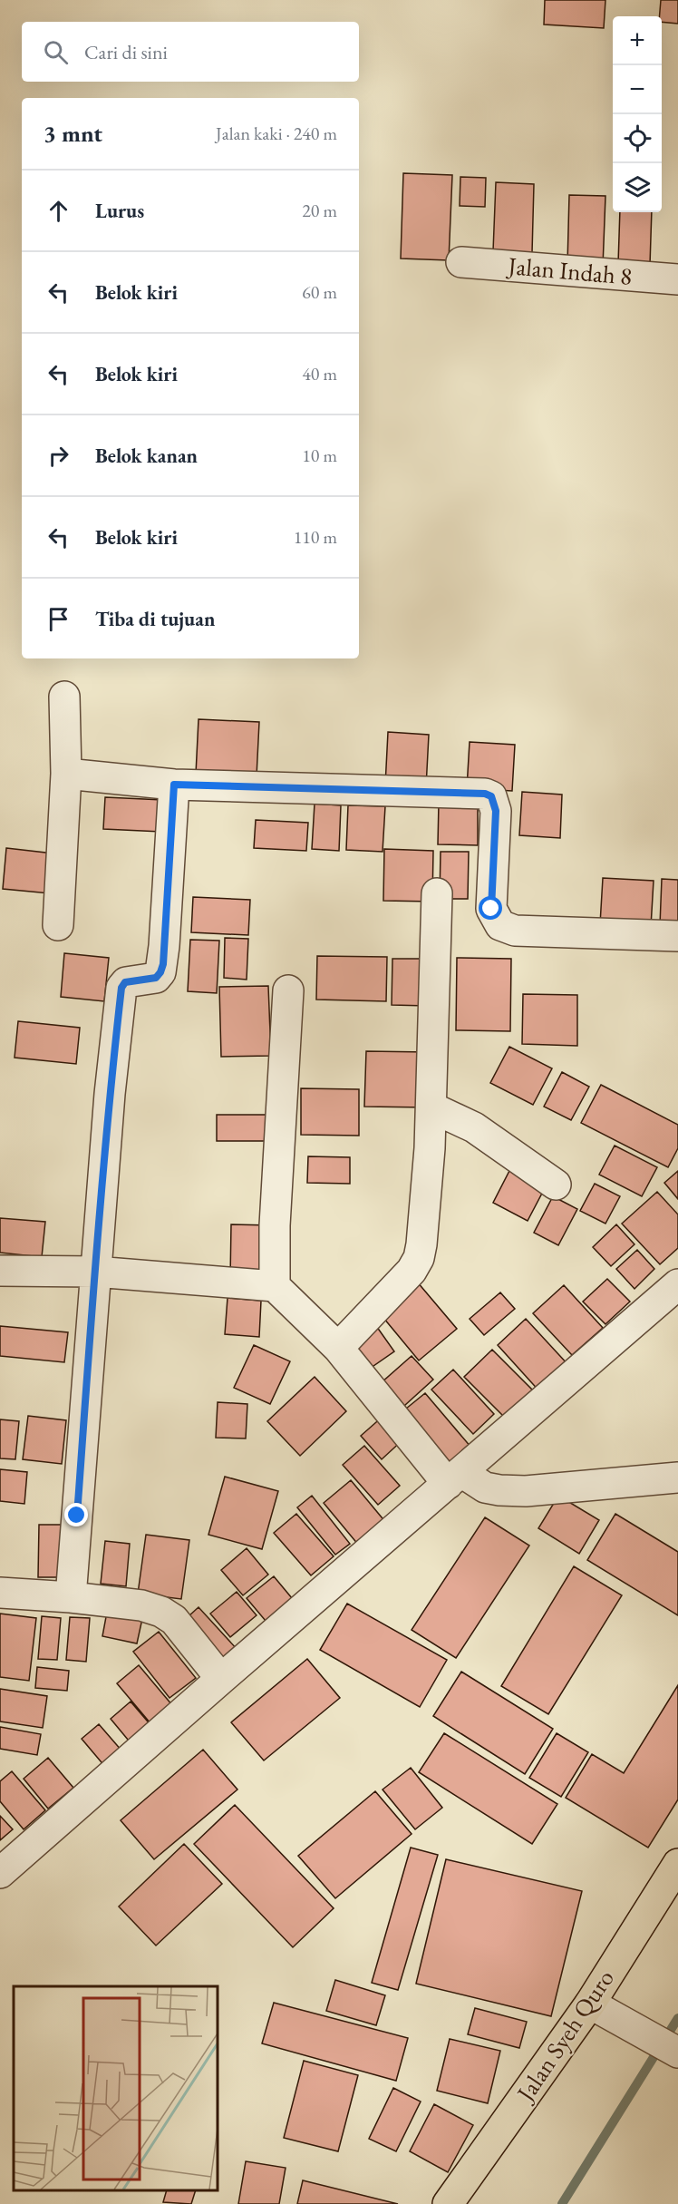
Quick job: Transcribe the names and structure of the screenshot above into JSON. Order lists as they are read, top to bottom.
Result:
{
  "streets": {
    "main road": ["Jalan Syeh Quro"],
    "street": ["Jalan Indah 8"]
  },
  "page": {
    "map_buttons": ["+", "−"],
    "search": "Cari di sini",
    "heading": ["3 mnt", "Jalan kaki · 240 m"],
    "list": [
      ["Lurus", "20 m"],
      ["Belok kiri", "60 m"],
      ["Belok kiri", "40 m"],
      ["Belok kanan", "10 m"],
      ["Belok kiri", "110 m"],
      "Tiba di tujuan"
    ]
  }
}
